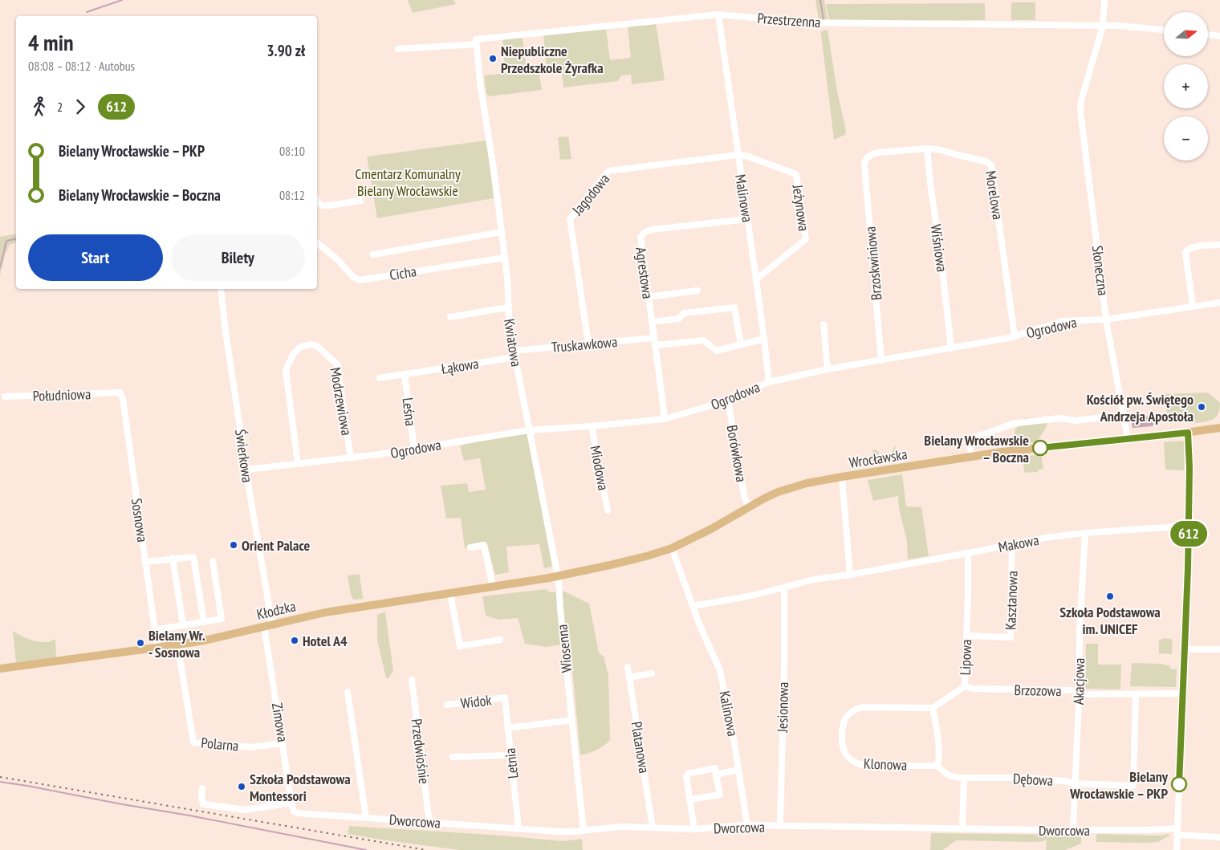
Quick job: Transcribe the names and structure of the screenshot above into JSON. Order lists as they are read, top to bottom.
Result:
{
  "streets": {
    "main road": ["Wrocławska", "Kłodzka"],
    "street": [
      "Przestrzenna",
      "Jagodowa",
      "Morelowa",
      "Malinowa",
      "Jeżynowa",
      "Wiśniowa",
      "Brzoskwiniowa",
      "Słoneczna",
      "Cicha",
      "Agrestowa",
      "Ogrodowa",
      "Kwiatowa",
      "Truskawkowa",
      "Łąkowa",
      "Południowa",
      "Modrzewiowa",
      "Leśna",
      "Borówkowa",
      "Świerkowa",
      "Miodowa",
      "Sosnowa",
      "Makowa",
      "Kasztanowa",
      "Wiosenna",
      "Lipowa",
      "Akacjowa",
      "Brzozowa",
      "Widok",
      "Jesionowa",
      "Kalinowa",
      "Zimowa",
      "Polarna",
      "Platanowa",
      "Przedwiośnie",
      "Letnia",
      "Klonowa",
      "Dębowa",
      "Dworcowa"
    ]
  },
  "crossings": [
    ["Przestrzenna", "Malinowa"],
    ["Przestrzenna", "Słoneczna"],
    ["Przestrzenna", "Kwiatowa"],
    ["Jagodowa", "Malinowa"],
    ["Jagodowa", "Jeżynowa"],
    ["Jagodowa", "Truskawkowa"],
    ["Morelowa", "Wiśniowa"],
    ["Morelowa", "Brzoskwiniowa"],
    ["Morelowa", "Ogrodowa"],
    ["Malinowa", "Jeżynowa"],
    ["Malinowa", "Agrestowa"],
    ["Malinowa", "Ogrodowa"],
    ["Wiśniowa", "Ogrodowa"],
    ["Brzoskwiniowa", "Ogrodowa"],
    ["Słoneczna", "Ogrodowa"],
    ["Słoneczna", "Wrocławska"],
    ["Cicha", "Kwiatowa"],
    ["Agrestowa", "Ogrodowa"],
    ["Agrestowa", "Truskawkowa"],
    ["Ogrodowa", "Kwiatowa"],
    ["Ogrodowa", "Modrzewiowa"],
    ["Ogrodowa", "Leśna"],
    ["Ogrodowa", "Borówkowa"],
    ["Ogrodowa", "Świerkowa"],
    ["Ogrodowa", "Miodowa"],
    ["Kwiatowa", "Truskawkowa"],
    ["Kwiatowa", "Łąkowa"],
    ["Kwiatowa", "Wrocławska"],
    ["Kwiatowa", "Kłodzka"],
    ["Kwiatowa", "Wiosenna"],
    ["Truskawkowa", "Łąkowa"],
    ["Łąkowa", "Leśna"],
    ["Południowa", "Sosnowa"],
    ["Borówkowa", "Wrocławska"],
    ["Świerkowa", "Kłodzka"],
    ["Świerkowa", "Zimowa"],
    ["Wrocławska", "Kłodzka"],
    ["Wrocławska", "Wiosenna"],
    ["Sosnowa", "Kłodzka"],
    ["Makowa", "Kasztanowa"],
    ["Makowa", "Lipowa"],
    ["Makowa", "Akacjowa"],
    ["Makowa", "Jesionowa"],
    ["Makowa", "Kalinowa"],
    ["Kasztanowa", "Lipowa"],
    ["Kłodzka", "Wiosenna"],
    ["Kłodzka", "Zimowa"],
    ["Wiosenna", "Dworcowa"],
    ["Lipowa", "Brzozowa"],
    ["Lipowa", "Klonowa"],
    ["Akacjowa", "Brzozowa"],
    ["Akacjowa", "Dębowa"],
    ["Akacjowa", "Dworcowa"],
    ["Brzozowa", "Dębowa"],
    ["Widok", "Letnia"],
    ["Jesionowa", "Dworcowa"],
    ["Kalinowa", "Dworcowa"],
    ["Zimowa", "Polarna"],
    ["Zimowa", "Dworcowa"],
    ["Platanowa", "Dworcowa"],
    ["Przedwiośnie", "Dworcowa"],
    ["Letnia", "Dworcowa"]
  ],
  "parks": ["Cmentarz Komunalny Bielany Wrocławskie"],
  "places": [
    "Niepubliczne Przedszkole Żyrafka",
    "Kościół pw. Świętego Andrzeja Apostoła",
    "Bielany Wrocławskie – Boczna",
    "Orient Palace",
    "Szkoła Podstawowa im. UNICEF",
    "Hotel A4",
    "Bielany Wr. - Sosnowa",
    "Bielany Wrocławskie – PKP",
    "Szkoła Podstawowa Montessori"
  ],
  "lines": ["bus line 612"],
  "north": "right",
  "page": {
    "on_map": "612",
    "map_buttons": ["+", "−"],
    "heading": ["4 min", "08:08 – 08:12 · Autobus", "3.90 zł"],
    "legs": ["2", "612"],
    "list": [
      {
        "name": "Bielany Wrocławskie – PKP",
        "value": "08:10"
      },
      {
        "name": "Bielany Wrocławskie – Boczna",
        "value": "08:12"
      }
    ],
    "buttons": ["Start", "Bilety"]
  }
}
